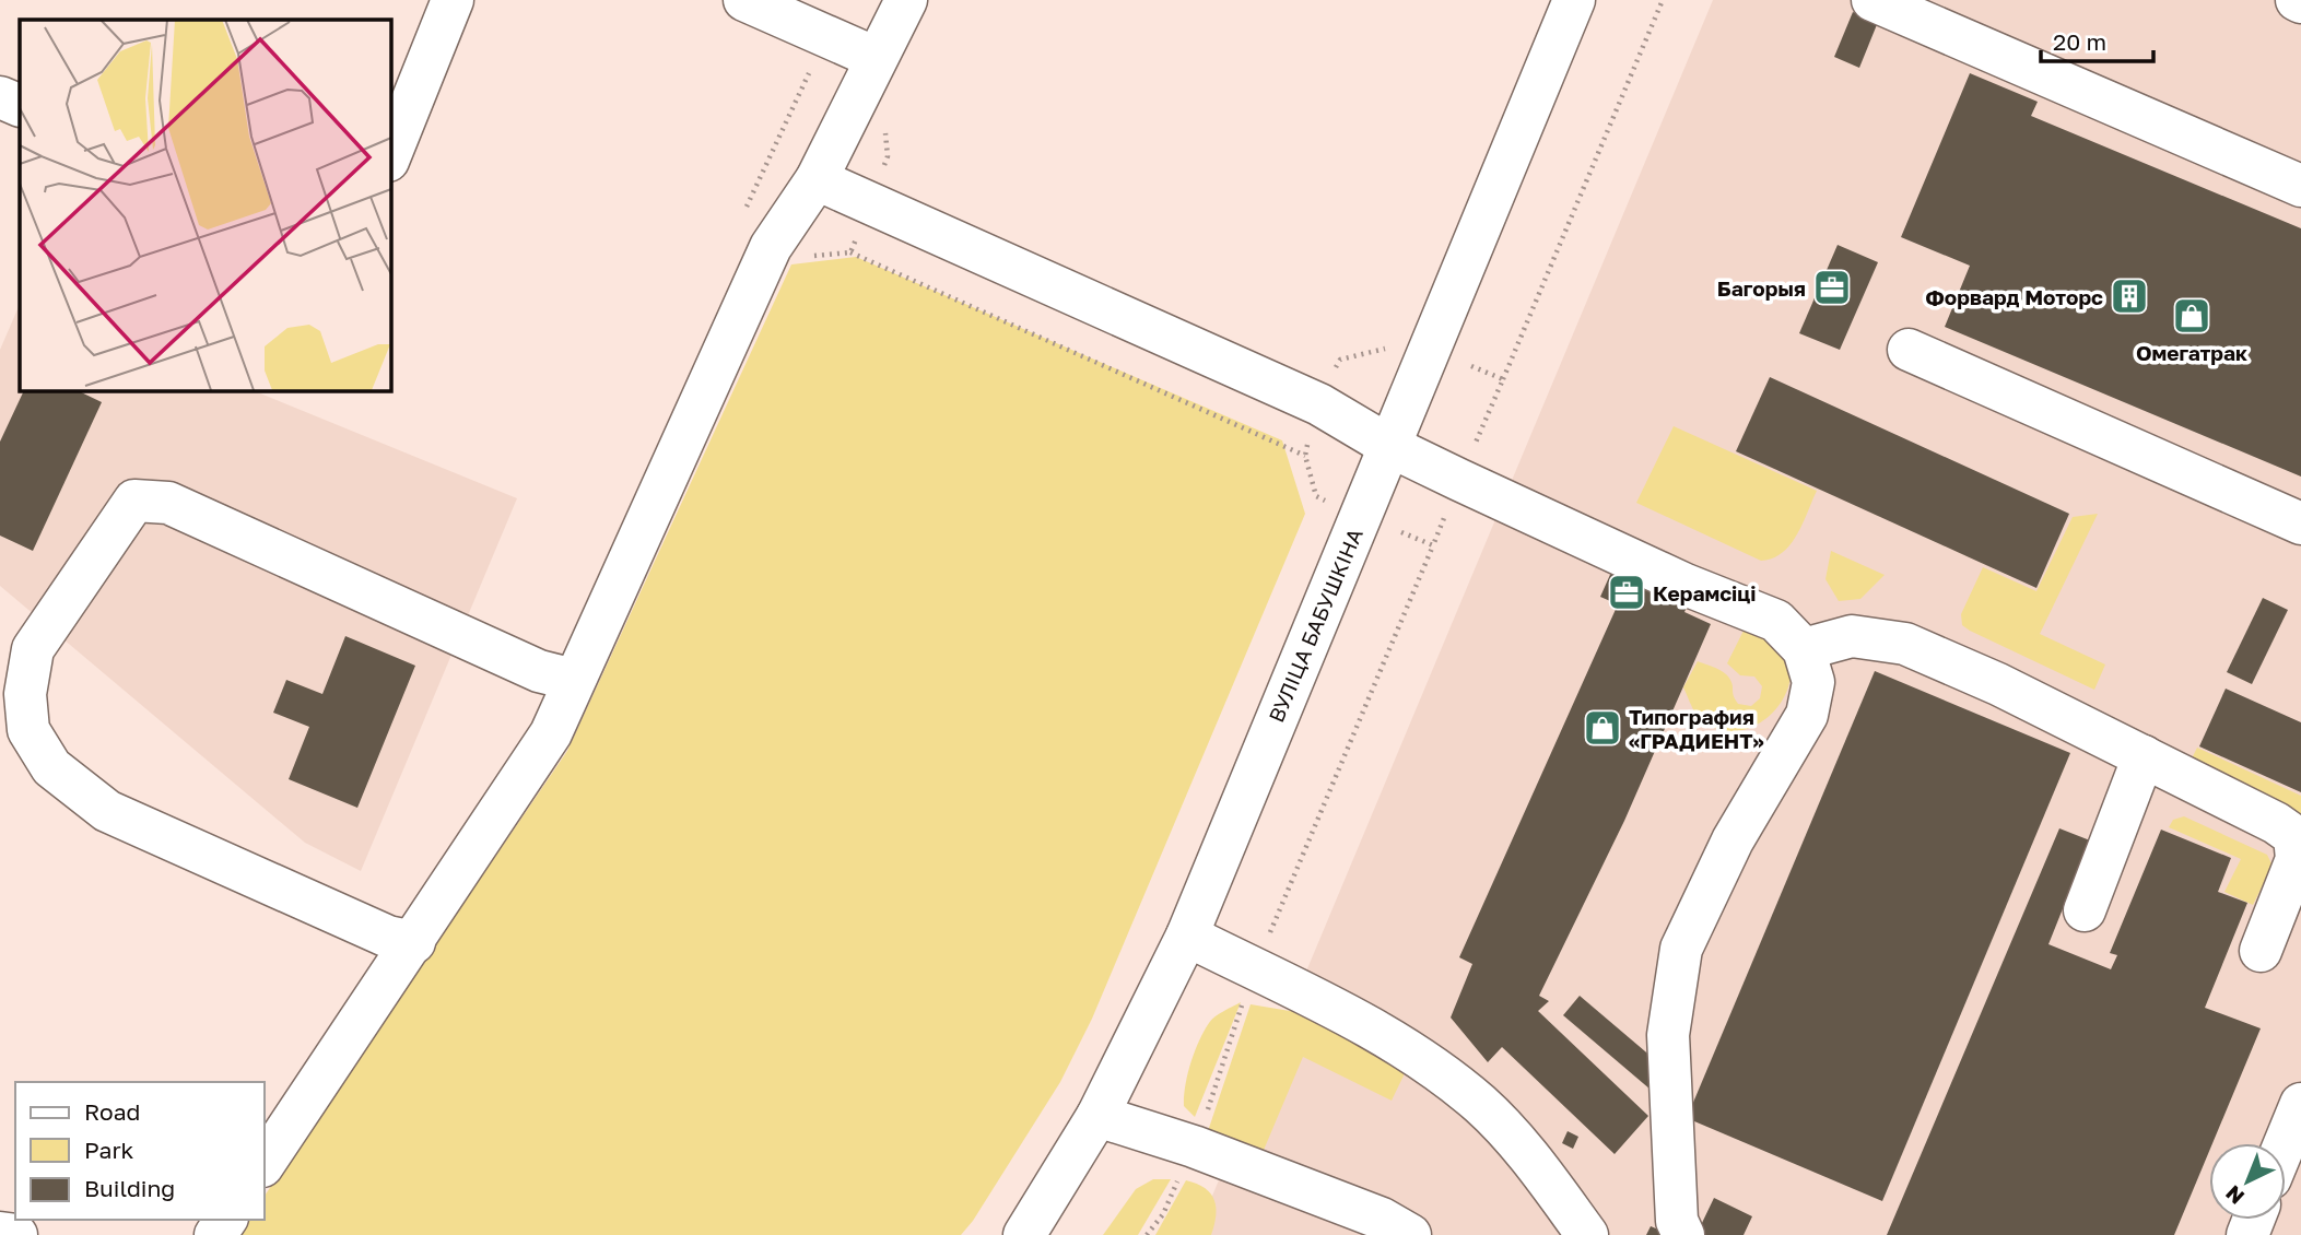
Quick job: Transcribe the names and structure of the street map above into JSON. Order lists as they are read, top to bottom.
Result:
{
  "streets": {
    "street": ["ВУЛІЦА БАБУШКІНА"]
  },
  "places": {
    "office": ["Багорыя", "Керамсіці"],
    "building": ["Форвард Моторс"],
    "shop": ["Омегатрак", "Типография «ГРАДИЕНТ»"]
  },
  "legend": ["Road", "Park", "Building"],
  "scale_bar": "20 m",
  "north": "bottom left"
}
